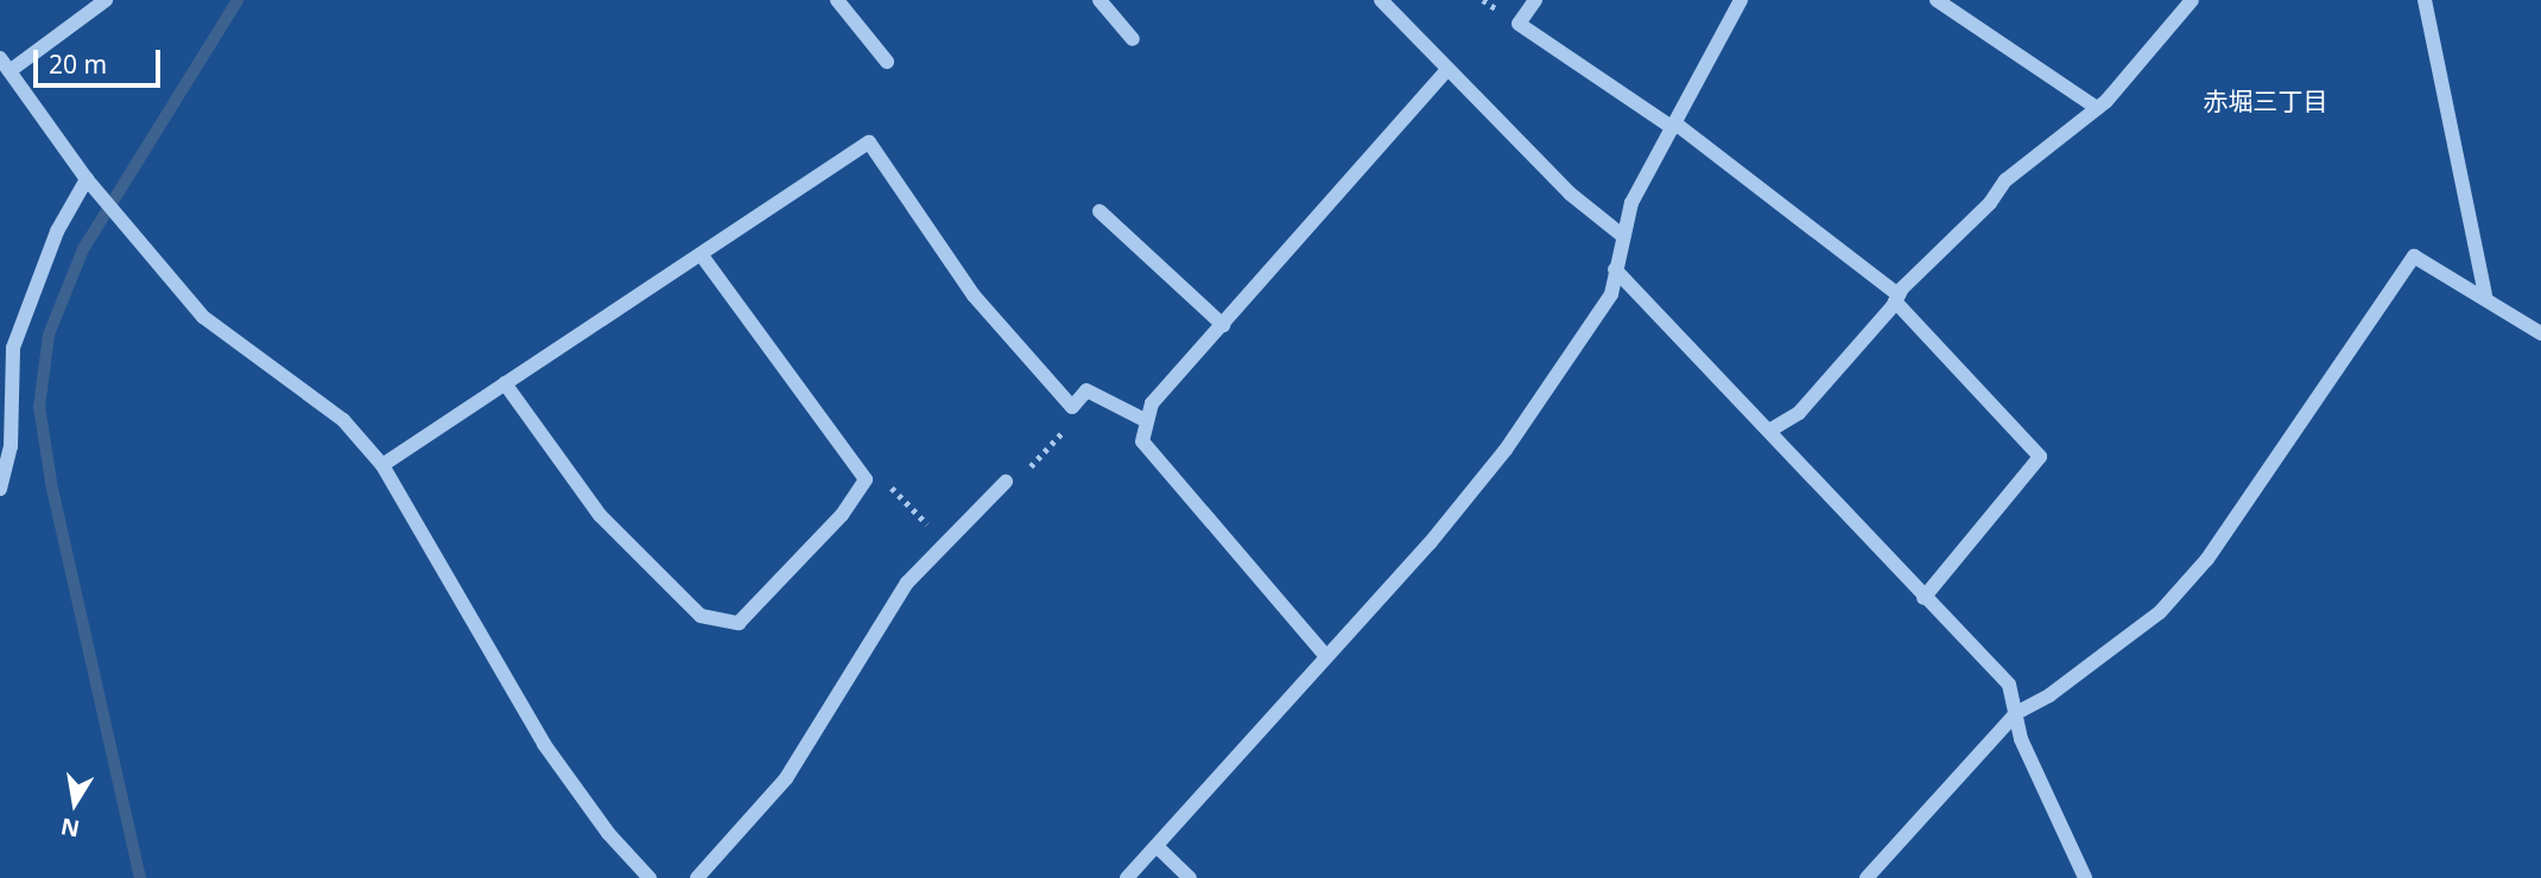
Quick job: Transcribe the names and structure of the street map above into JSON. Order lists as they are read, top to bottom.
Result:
{
  "districts": ["赤堀三丁目"],
  "scale_bar": "20 m",
  "north": "bottom"
}
